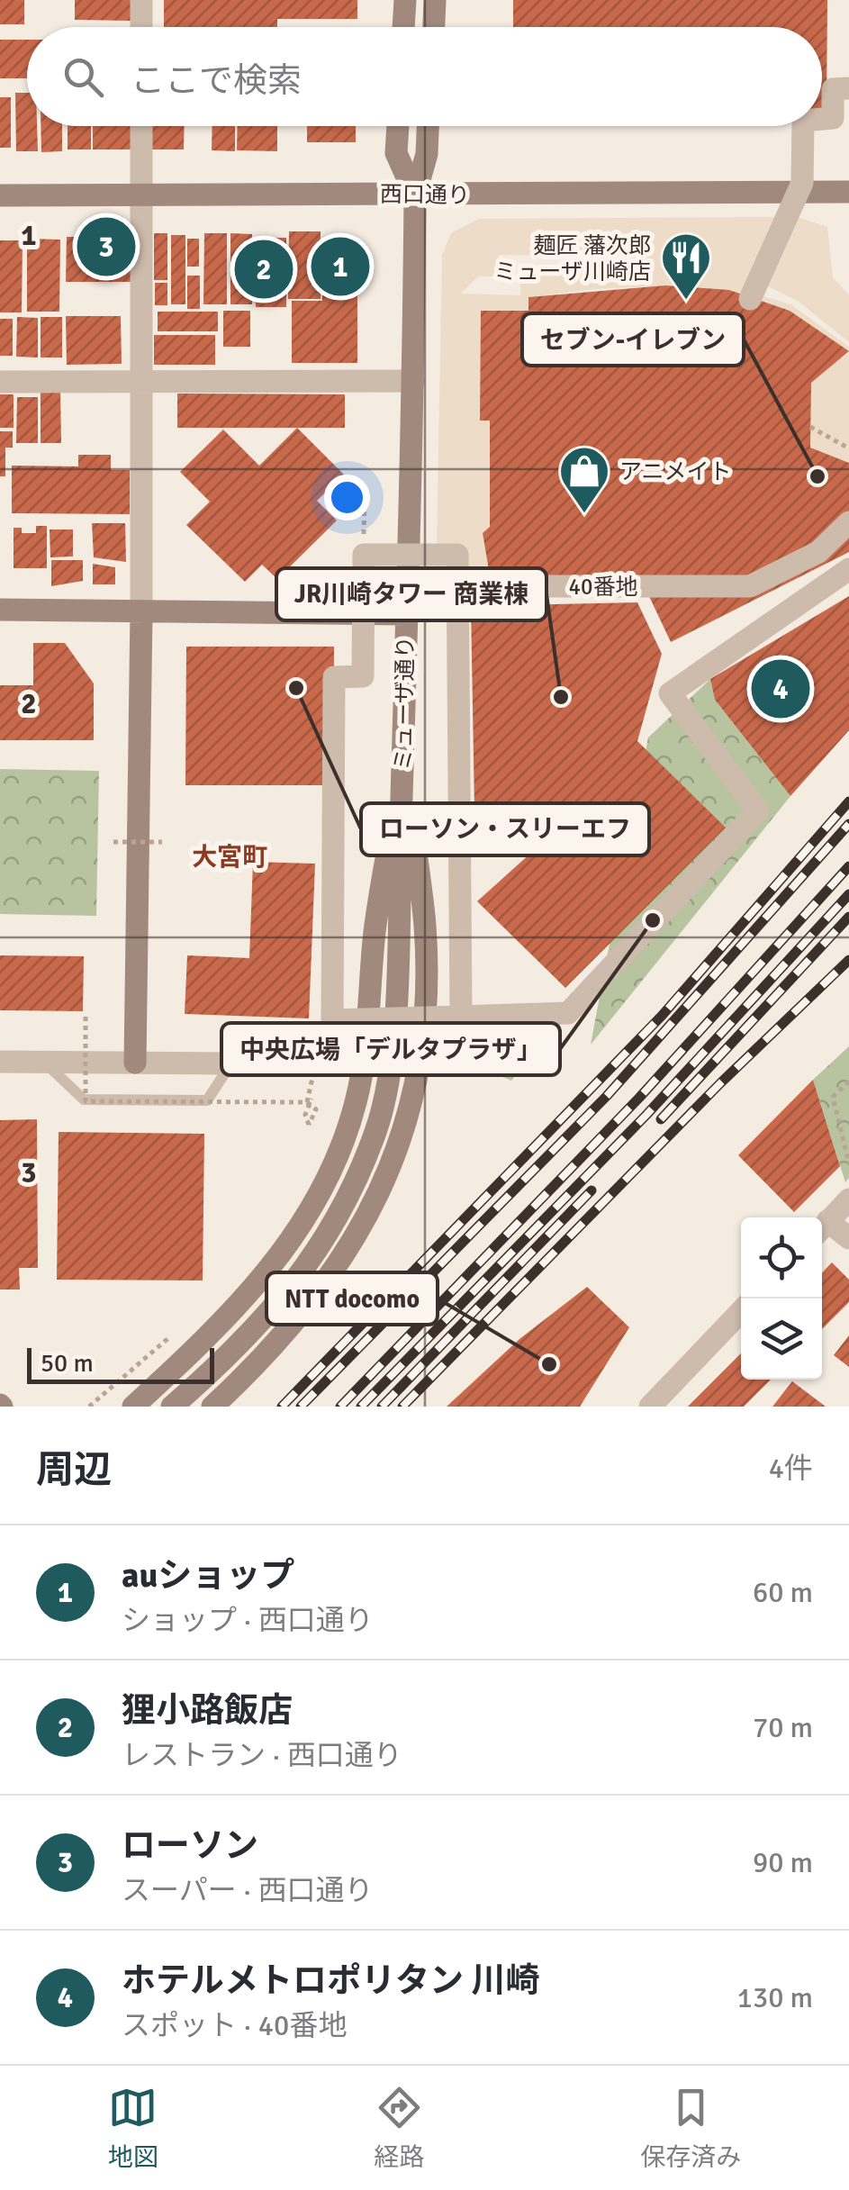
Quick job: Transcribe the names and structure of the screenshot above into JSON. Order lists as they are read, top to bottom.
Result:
{
  "streets": {
    "street": ["西口通り", "40番地", "ミューザ通り"]
  },
  "crossings": [
    ["西口通り", "ミューザ通り"]
  ],
  "districts": ["大宮町"],
  "places": {
    "restaurant": ["麺匠 藩次郎 ミューザ川崎店"],
    "other": [
      "セブン-イレブン",
      "ローソン・スリーエフ",
      "JR川崎タワー 商業棟",
      "中央広場「デルタプラザ」",
      "NTT docomo"
    ],
    "shop": ["アニメイト"]
  },
  "scale_bar": "50 m",
  "page": {
    "search": "ここで検索",
    "pins": [
      "3",
      "1",
      "2",
      "4"
    ],
    "scale": "50 m",
    "heading": ["周辺", "4件"],
    "list": [
      {
        "mark": "1",
        "name": "auショップ",
        "note": "ショップ · 西口通り",
        "value": "60 m"
      },
      {
        "mark": "2",
        "name": "狸小路飯店",
        "note": "レストラン · 西口通り",
        "value": "70 m"
      },
      {
        "mark": "3",
        "name": "ローソン",
        "note": "スーパー · 西口通り",
        "value": "90 m"
      },
      {
        "mark": "4",
        "name": "ホテルメトロポリタン 川崎",
        "note": "スポット · 40番地",
        "value": "130 m"
      }
    ],
    "nav": ["地図", "経路", "保存済み"]
  },
  "grid": {
    "rows": ["1", "2", "3"]
  }
}
